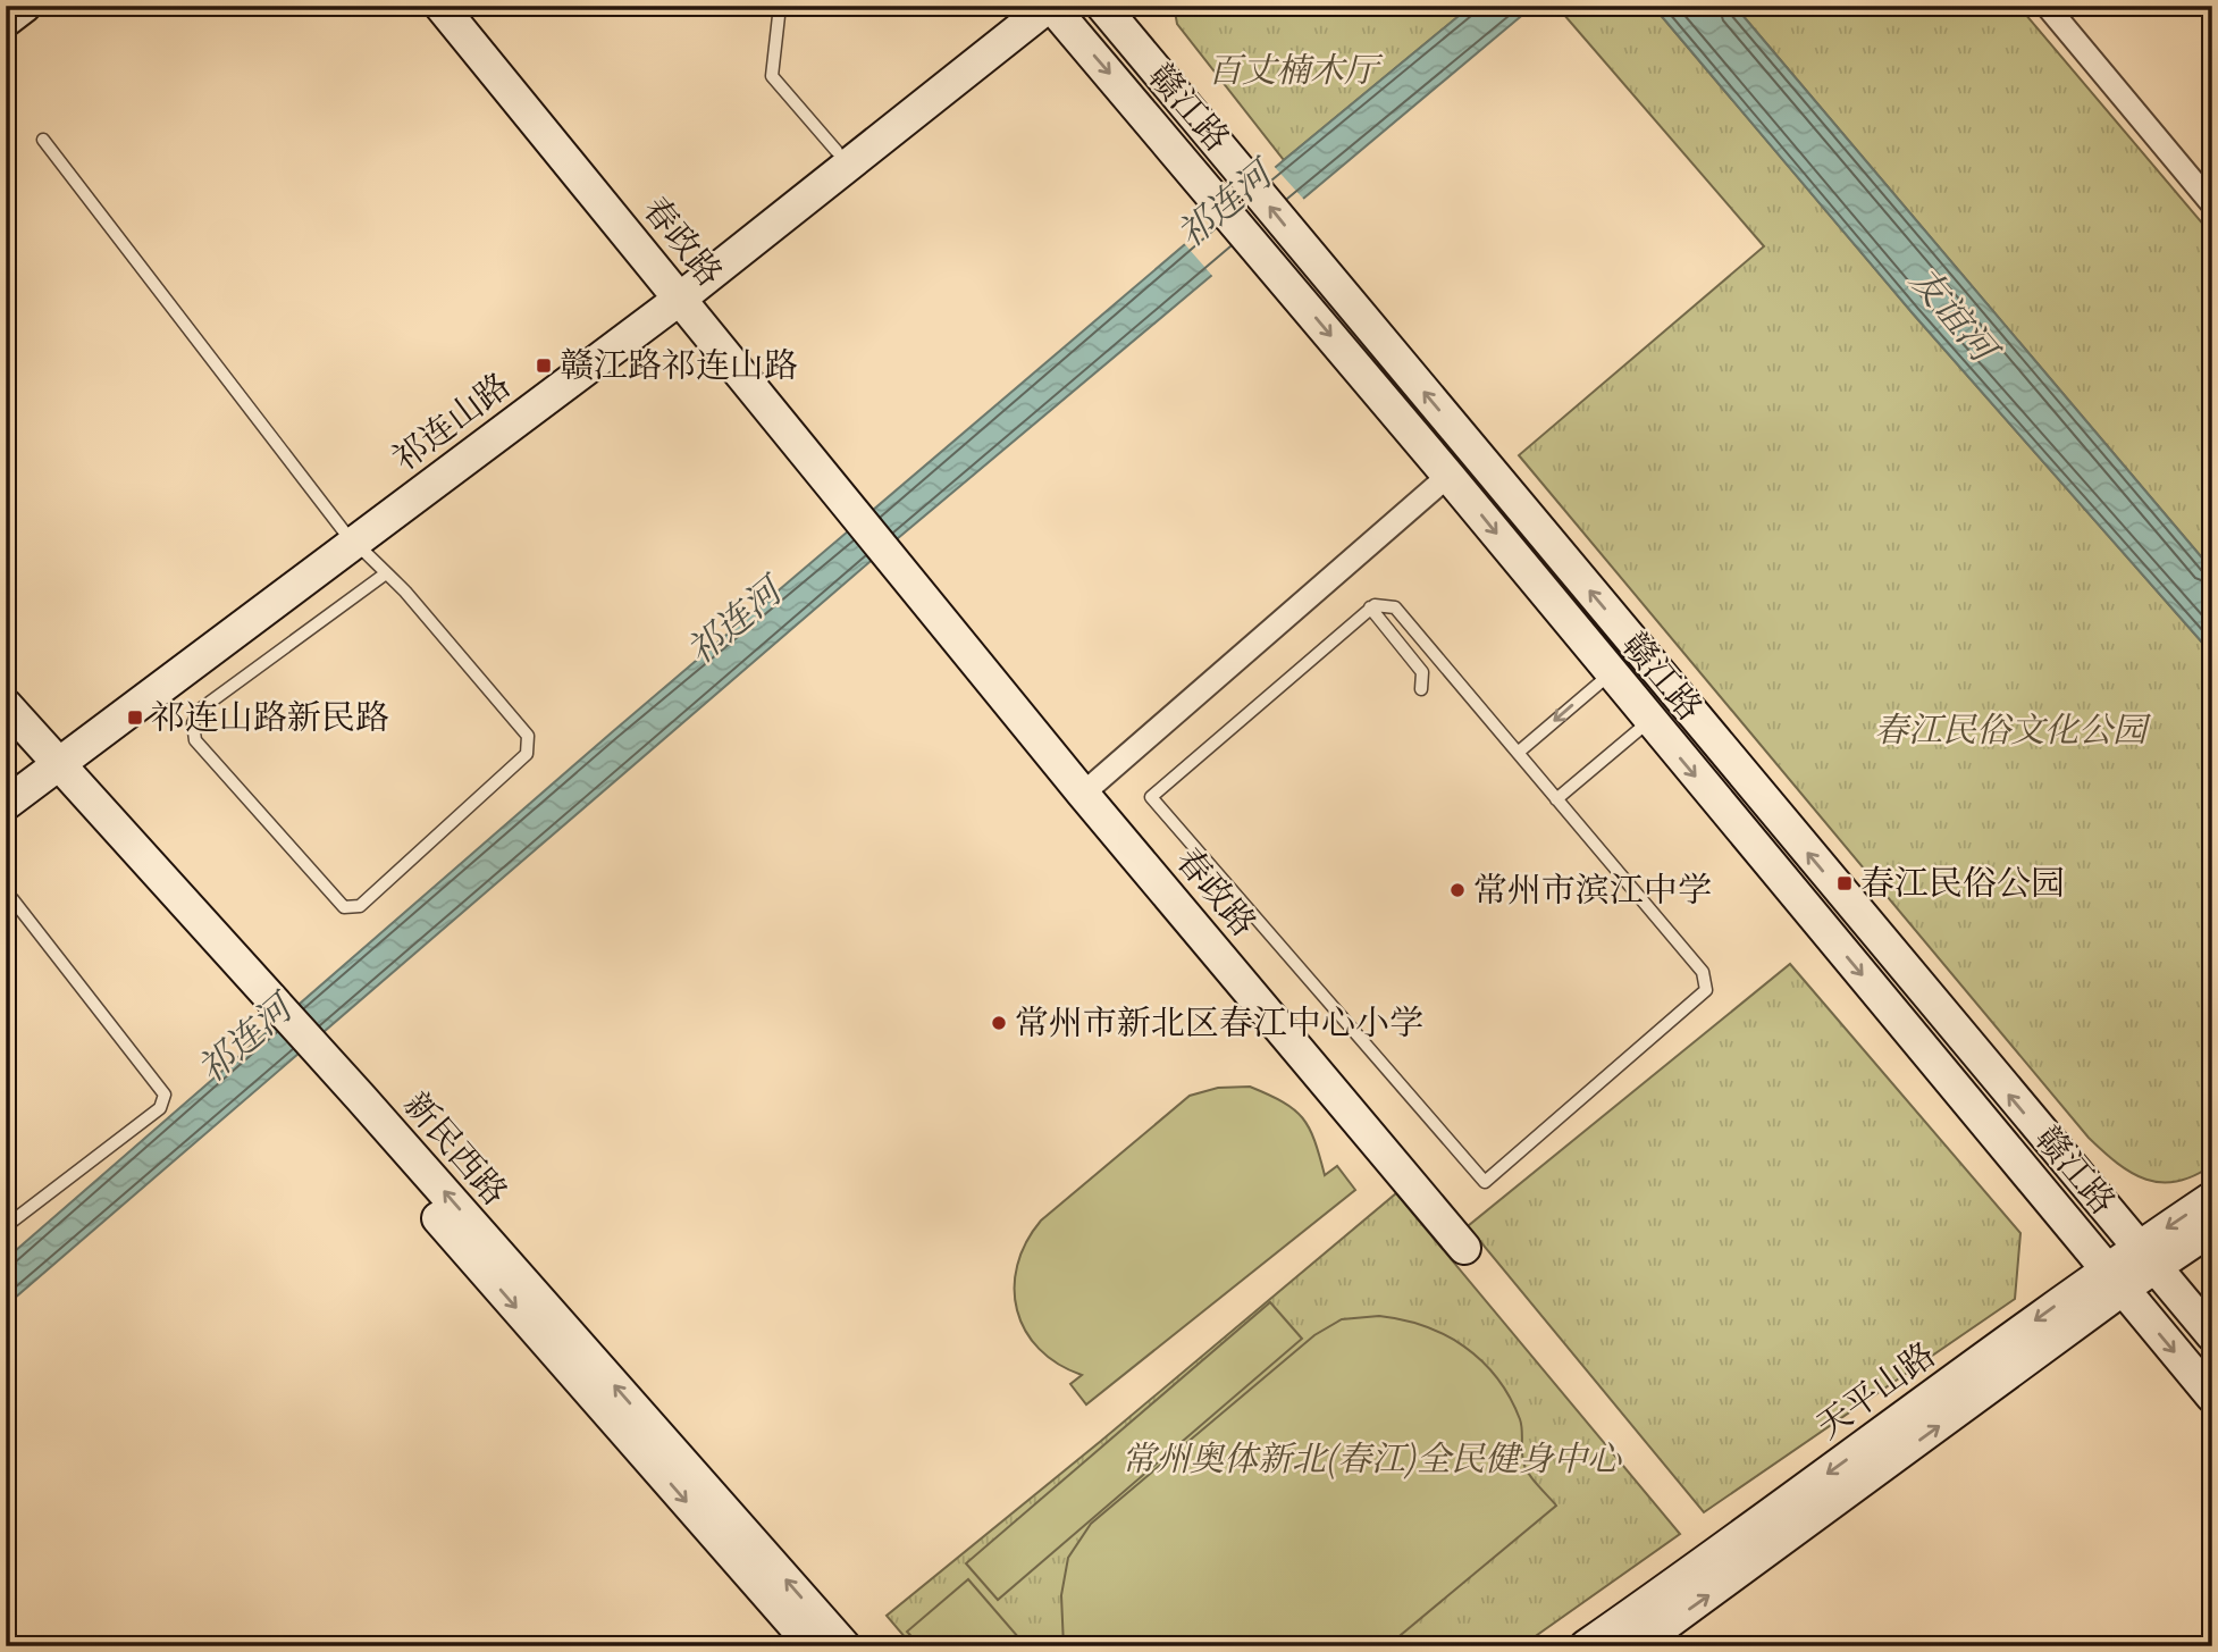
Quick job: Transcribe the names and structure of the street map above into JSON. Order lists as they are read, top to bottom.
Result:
{
  "streets": {
    "street": [
      "赣江路",
      "春政路",
      "祁连山路",
      "新民西路",
      "天平山路"
    ]
  },
  "crossings": [
    ["赣江路", "祁连山路"],
    ["赣江路", "天平山路"],
    ["春政路", "祁连山路"],
    ["祁连山路", "新民西路"]
  ],
  "water": ["祁连河", "友谊河"],
  "parks": ["百丈楠木厅", "春江民俗文化公园", "常州奥体新北(春江)全民健身中心"],
  "places": {
    "transit": ["赣江路祁连山路", "祁连山路新民路", "春江民俗公园"],
    "other": ["常州市滨江中学", "常州市新北区春江中心小学"]
  }
}
